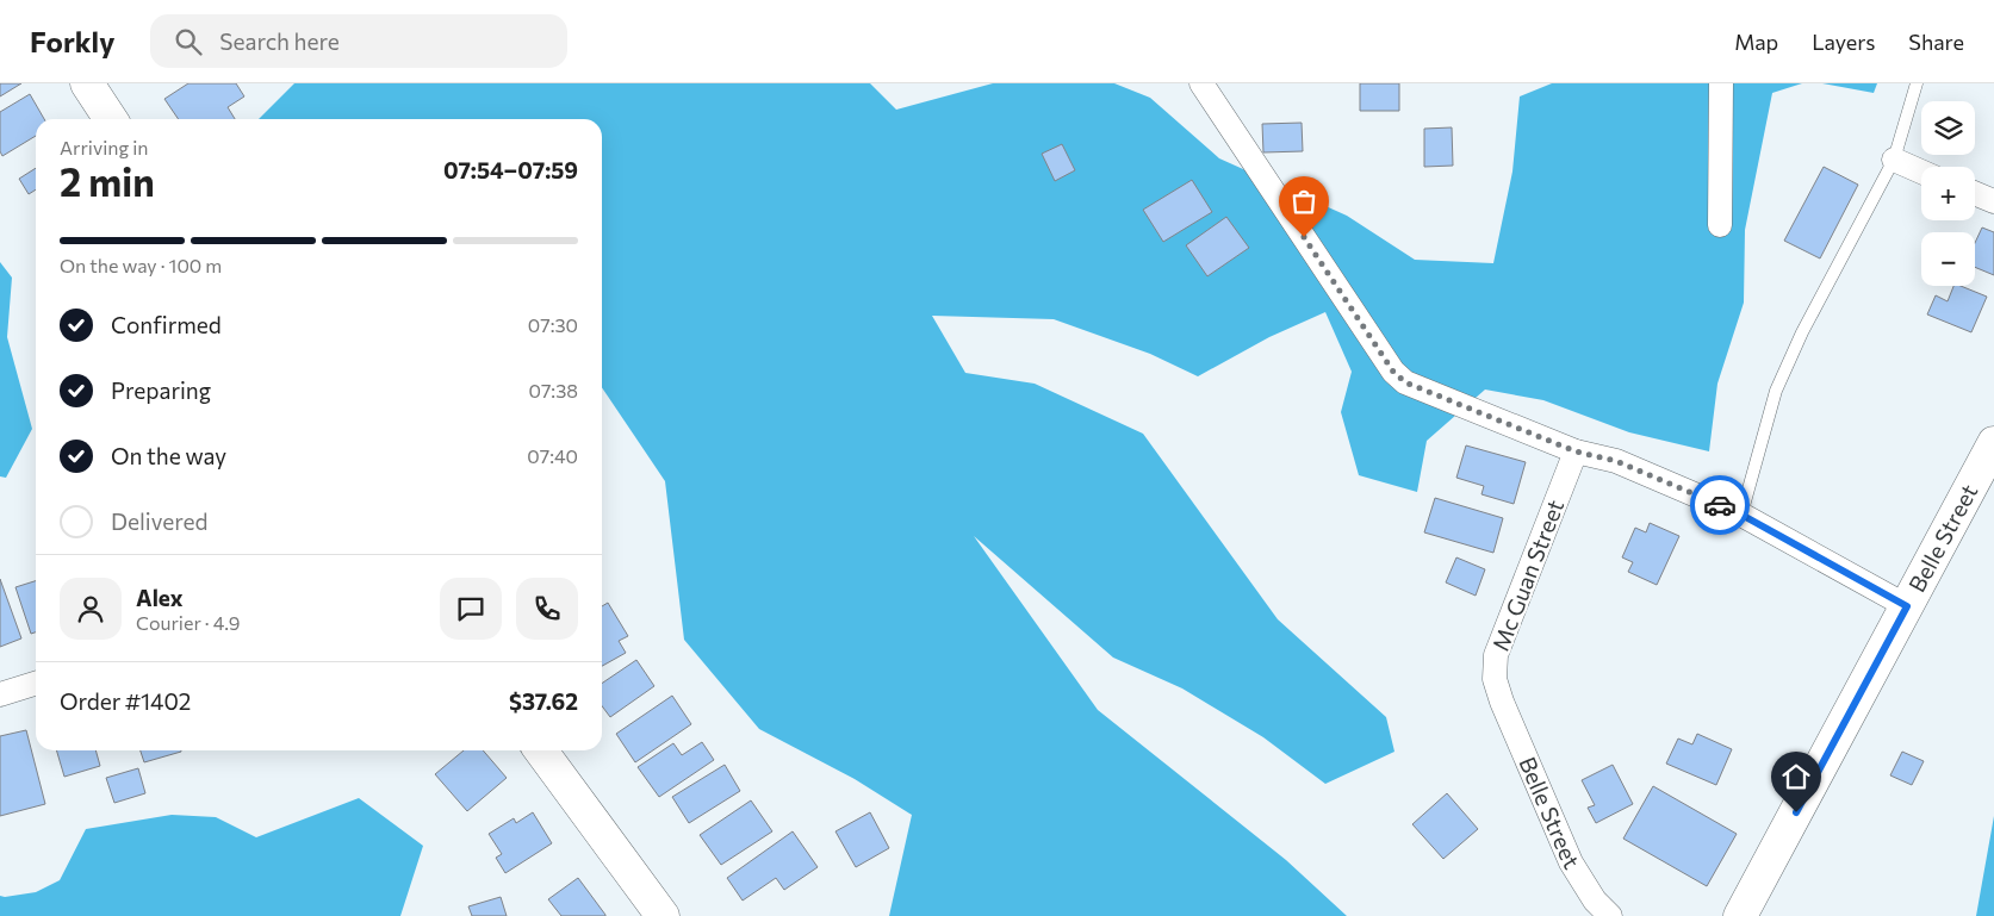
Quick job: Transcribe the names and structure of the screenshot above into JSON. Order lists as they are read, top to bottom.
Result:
{
  "streets": {
    "street": ["Belle Street", "Mc Guan Street"]
  },
  "crossings": [
    ["Belle Street", "Mc Guan Street"]
  ],
  "page": {
    "header": "Forkly",
    "search": "Search here",
    "nav": ["Map", "Layers", "Share"],
    "map_buttons": ["+", "−"],
    "heading": ["2 min", "Arriving in", "07:54–07:59"],
    "panel": [
      "Alex",
      "Courier · 4.9",
      "Order #1402",
      "$37.62"
    ],
    "bar": "On the way · 100 m",
    "list": [
      ["Confirmed", "07:30"],
      ["Preparing", "07:38"],
      ["On the way", "07:40"],
      "Delivered"
    ]
  }
}
